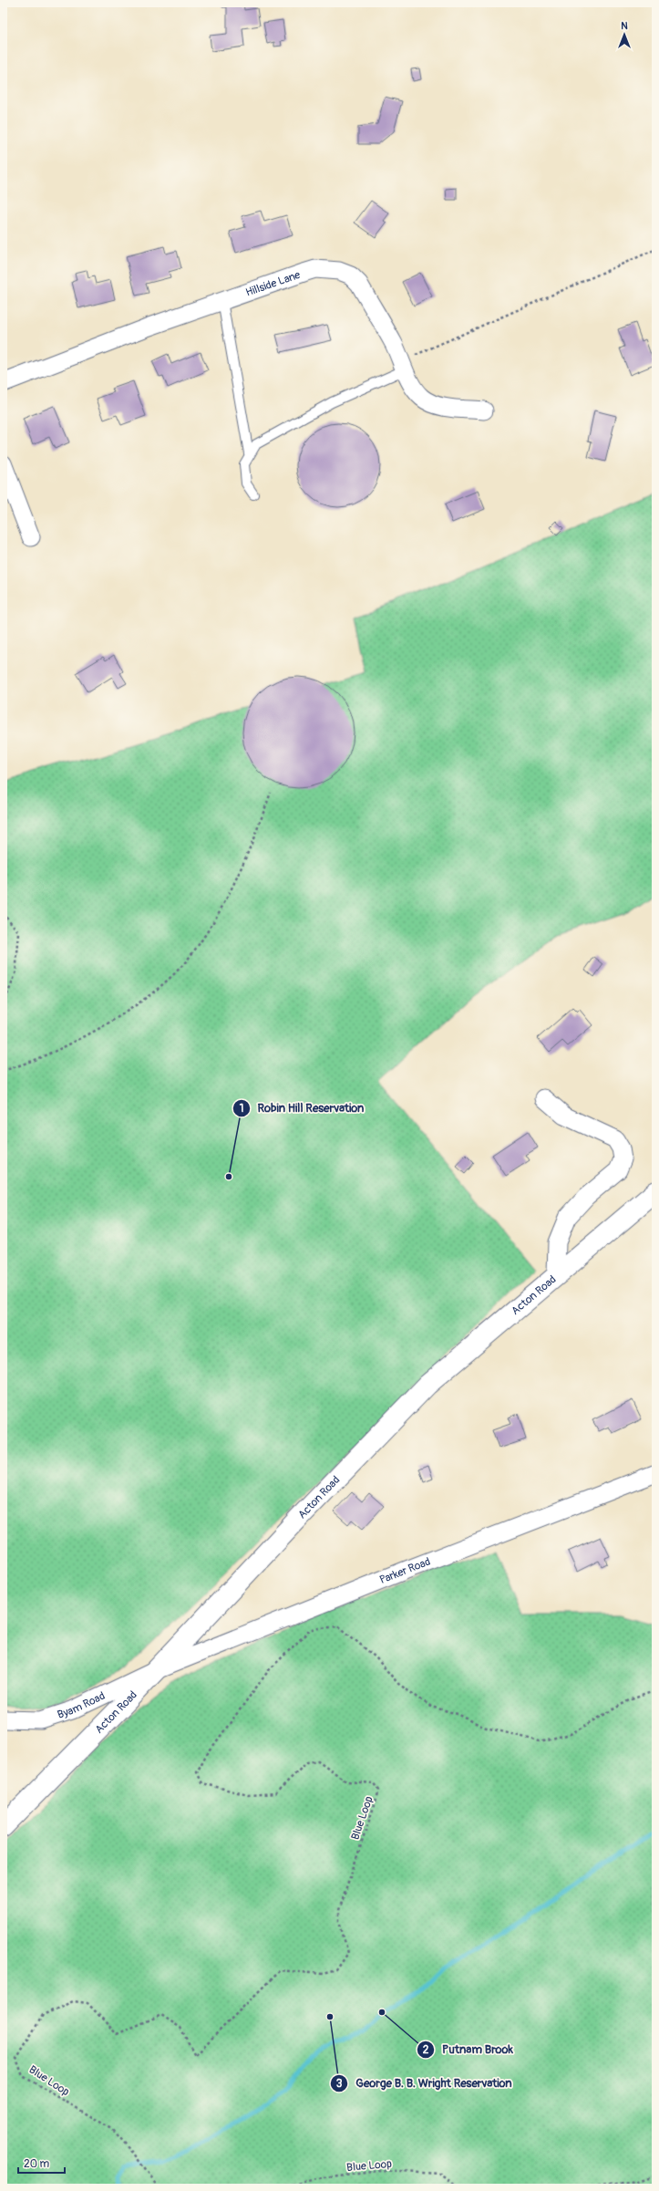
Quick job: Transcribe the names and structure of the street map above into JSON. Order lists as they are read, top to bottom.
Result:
{
  "streets": {
    "main road": ["Acton Road"],
    "street": ["Hillside Lane", "Parker Road", "Byam Road"],
    "path": ["Blue Loop"]
  },
  "crossings": [
    ["Acton Road", "Parker Road"],
    ["Acton Road", "Byam Road"],
    ["Parker Road", "Byam Road"]
  ],
  "places": ["Robin Hill Reservation", "Putnam Brook", "George B. B. Wright Reservation"],
  "scale_bar": "20 m",
  "north": "top"
}
